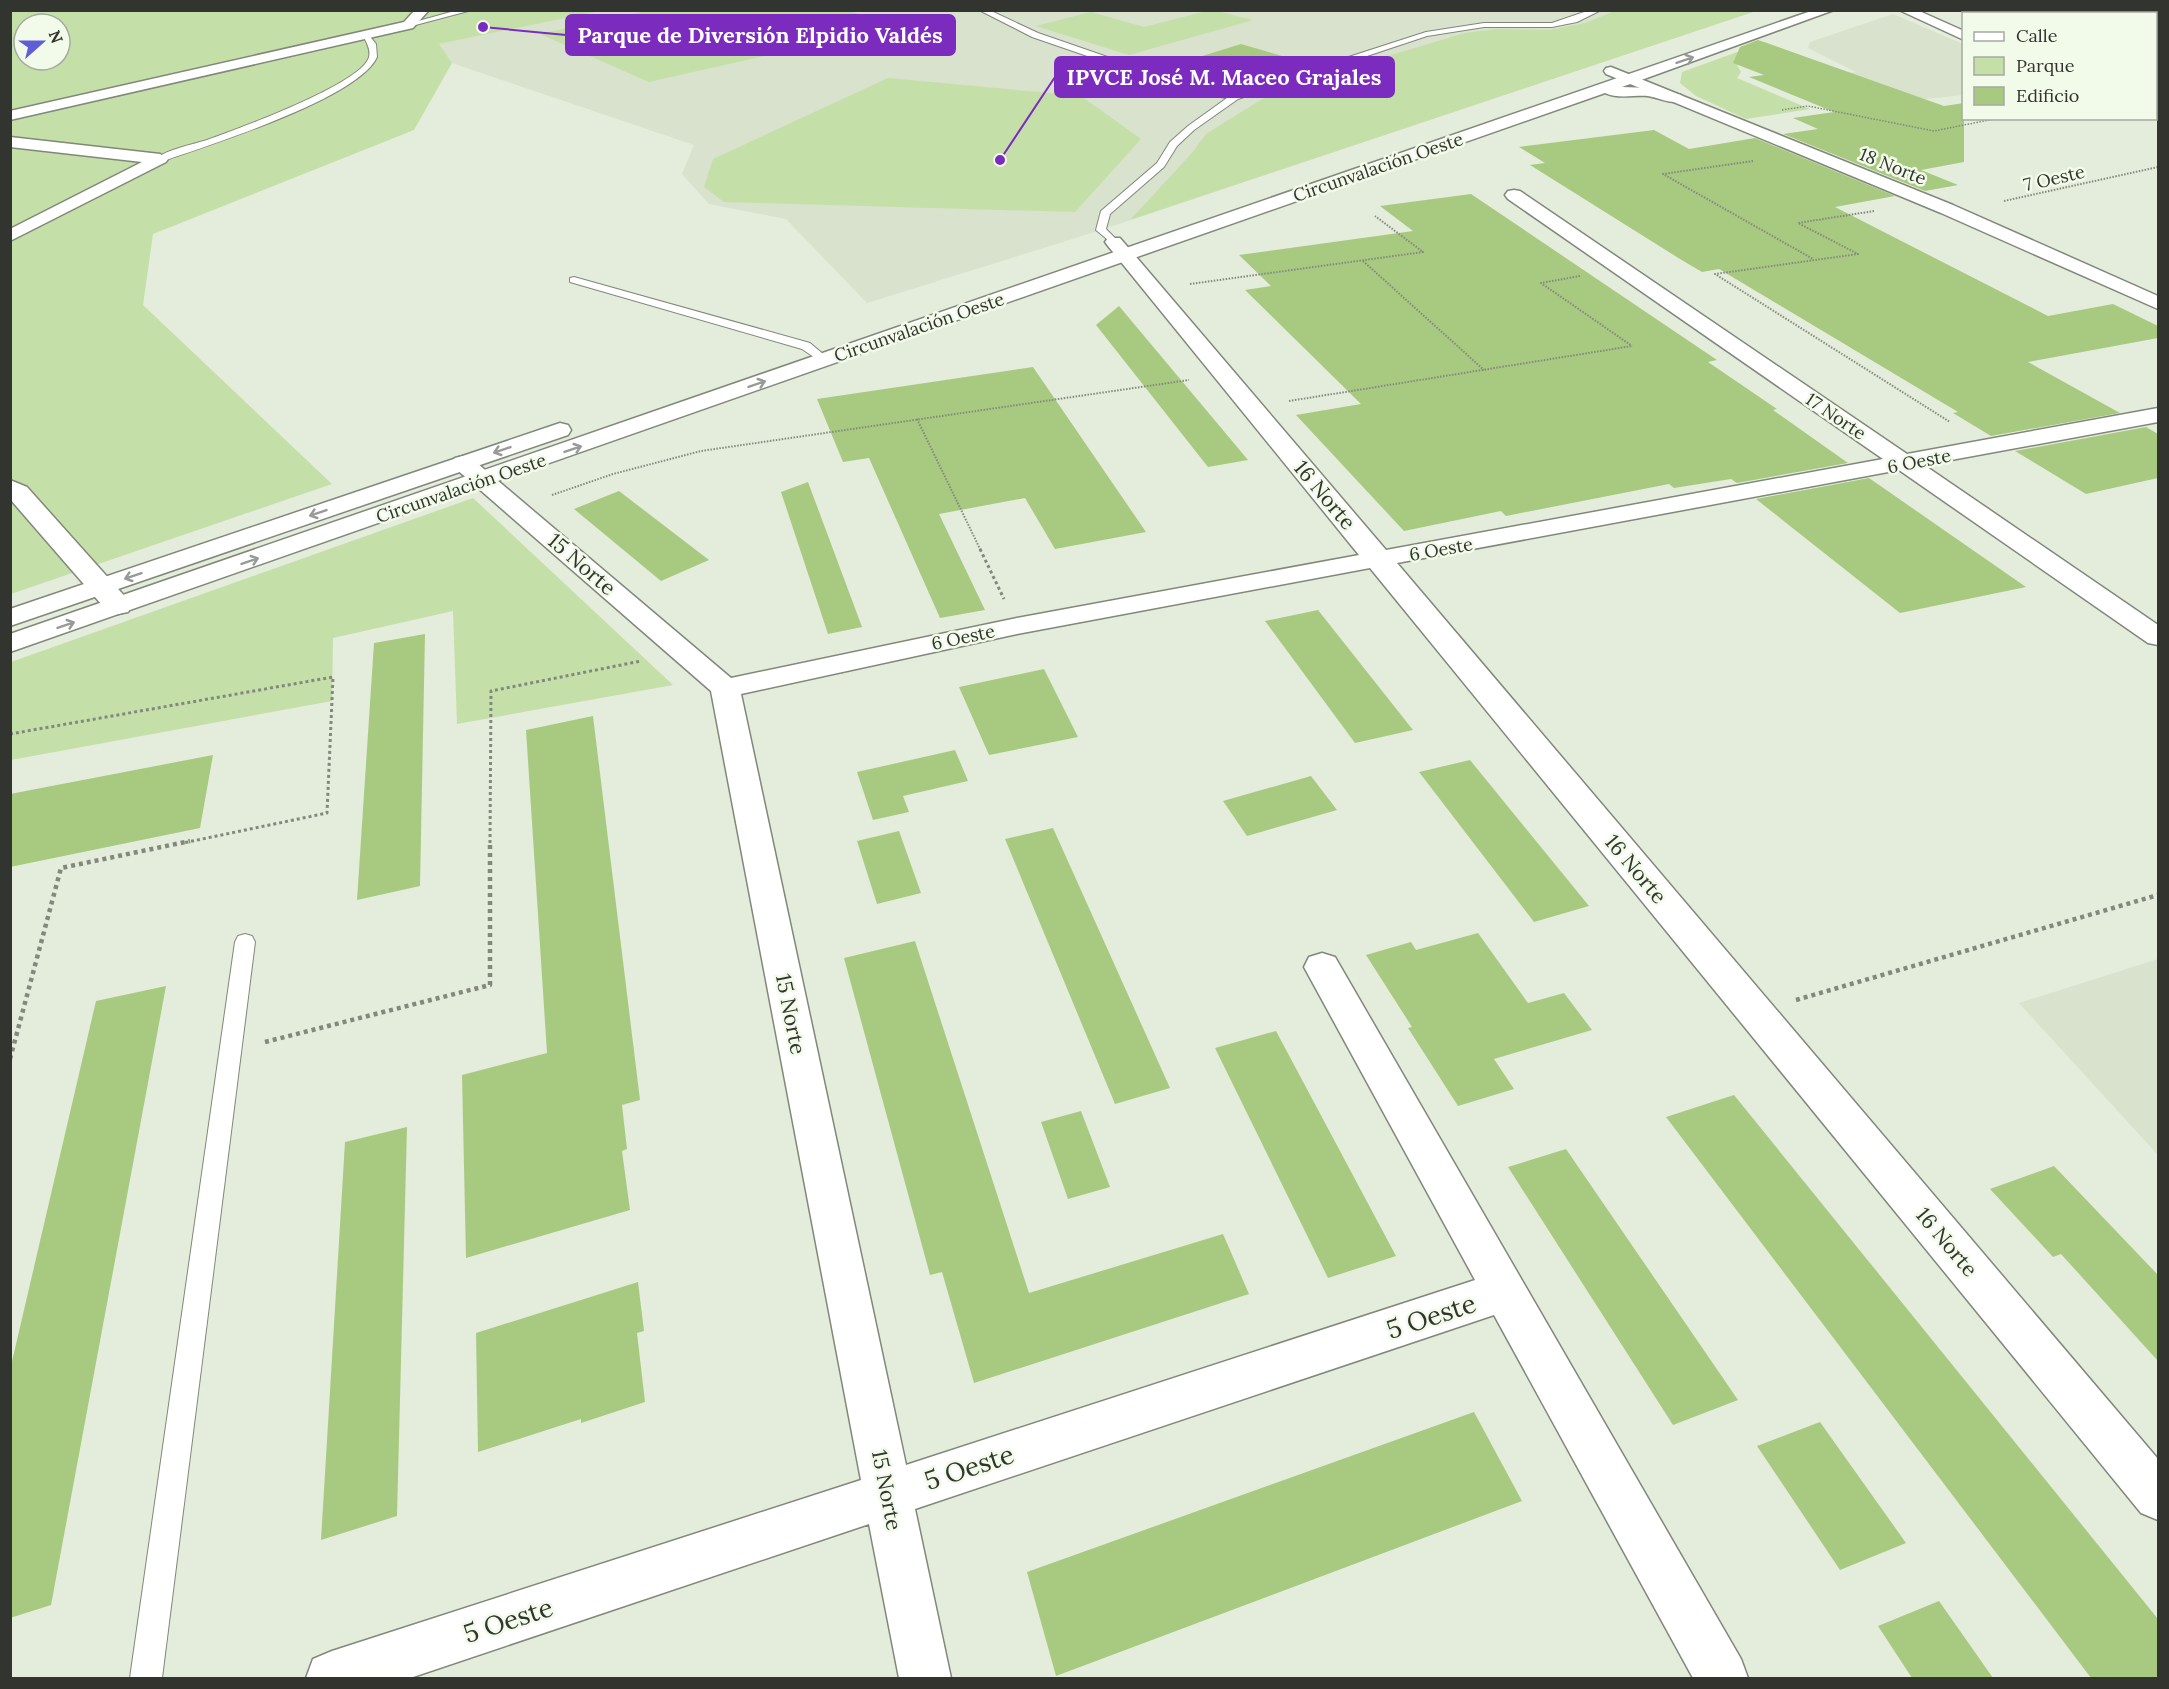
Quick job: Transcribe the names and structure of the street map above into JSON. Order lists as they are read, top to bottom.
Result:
{
  "streets": {
    "street": [
      "18 Norte",
      "Circunvalación Oeste",
      "17 Norte",
      "6 Oeste",
      "16 Norte",
      "15 Norte",
      "5 Oeste"
    ],
    "path": ["7 Oeste"]
  },
  "crossings": [
    ["18 Norte", "Circunvalación Oeste"],
    ["18 Norte", "7 Oeste"],
    ["Circunvalación Oeste", "16 Norte"],
    ["Circunvalación Oeste", "15 Norte"],
    ["17 Norte", "6 Oeste"],
    ["6 Oeste", "16 Norte"],
    ["6 Oeste", "15 Norte"],
    ["15 Norte", "5 Oeste"]
  ],
  "places": ["Parque de Diversión Elpidio Valdés", "IPVCE José M. Maceo Grajales"],
  "legend": ["Calle", "Parque", "Edificio"],
  "north": "right"
}
